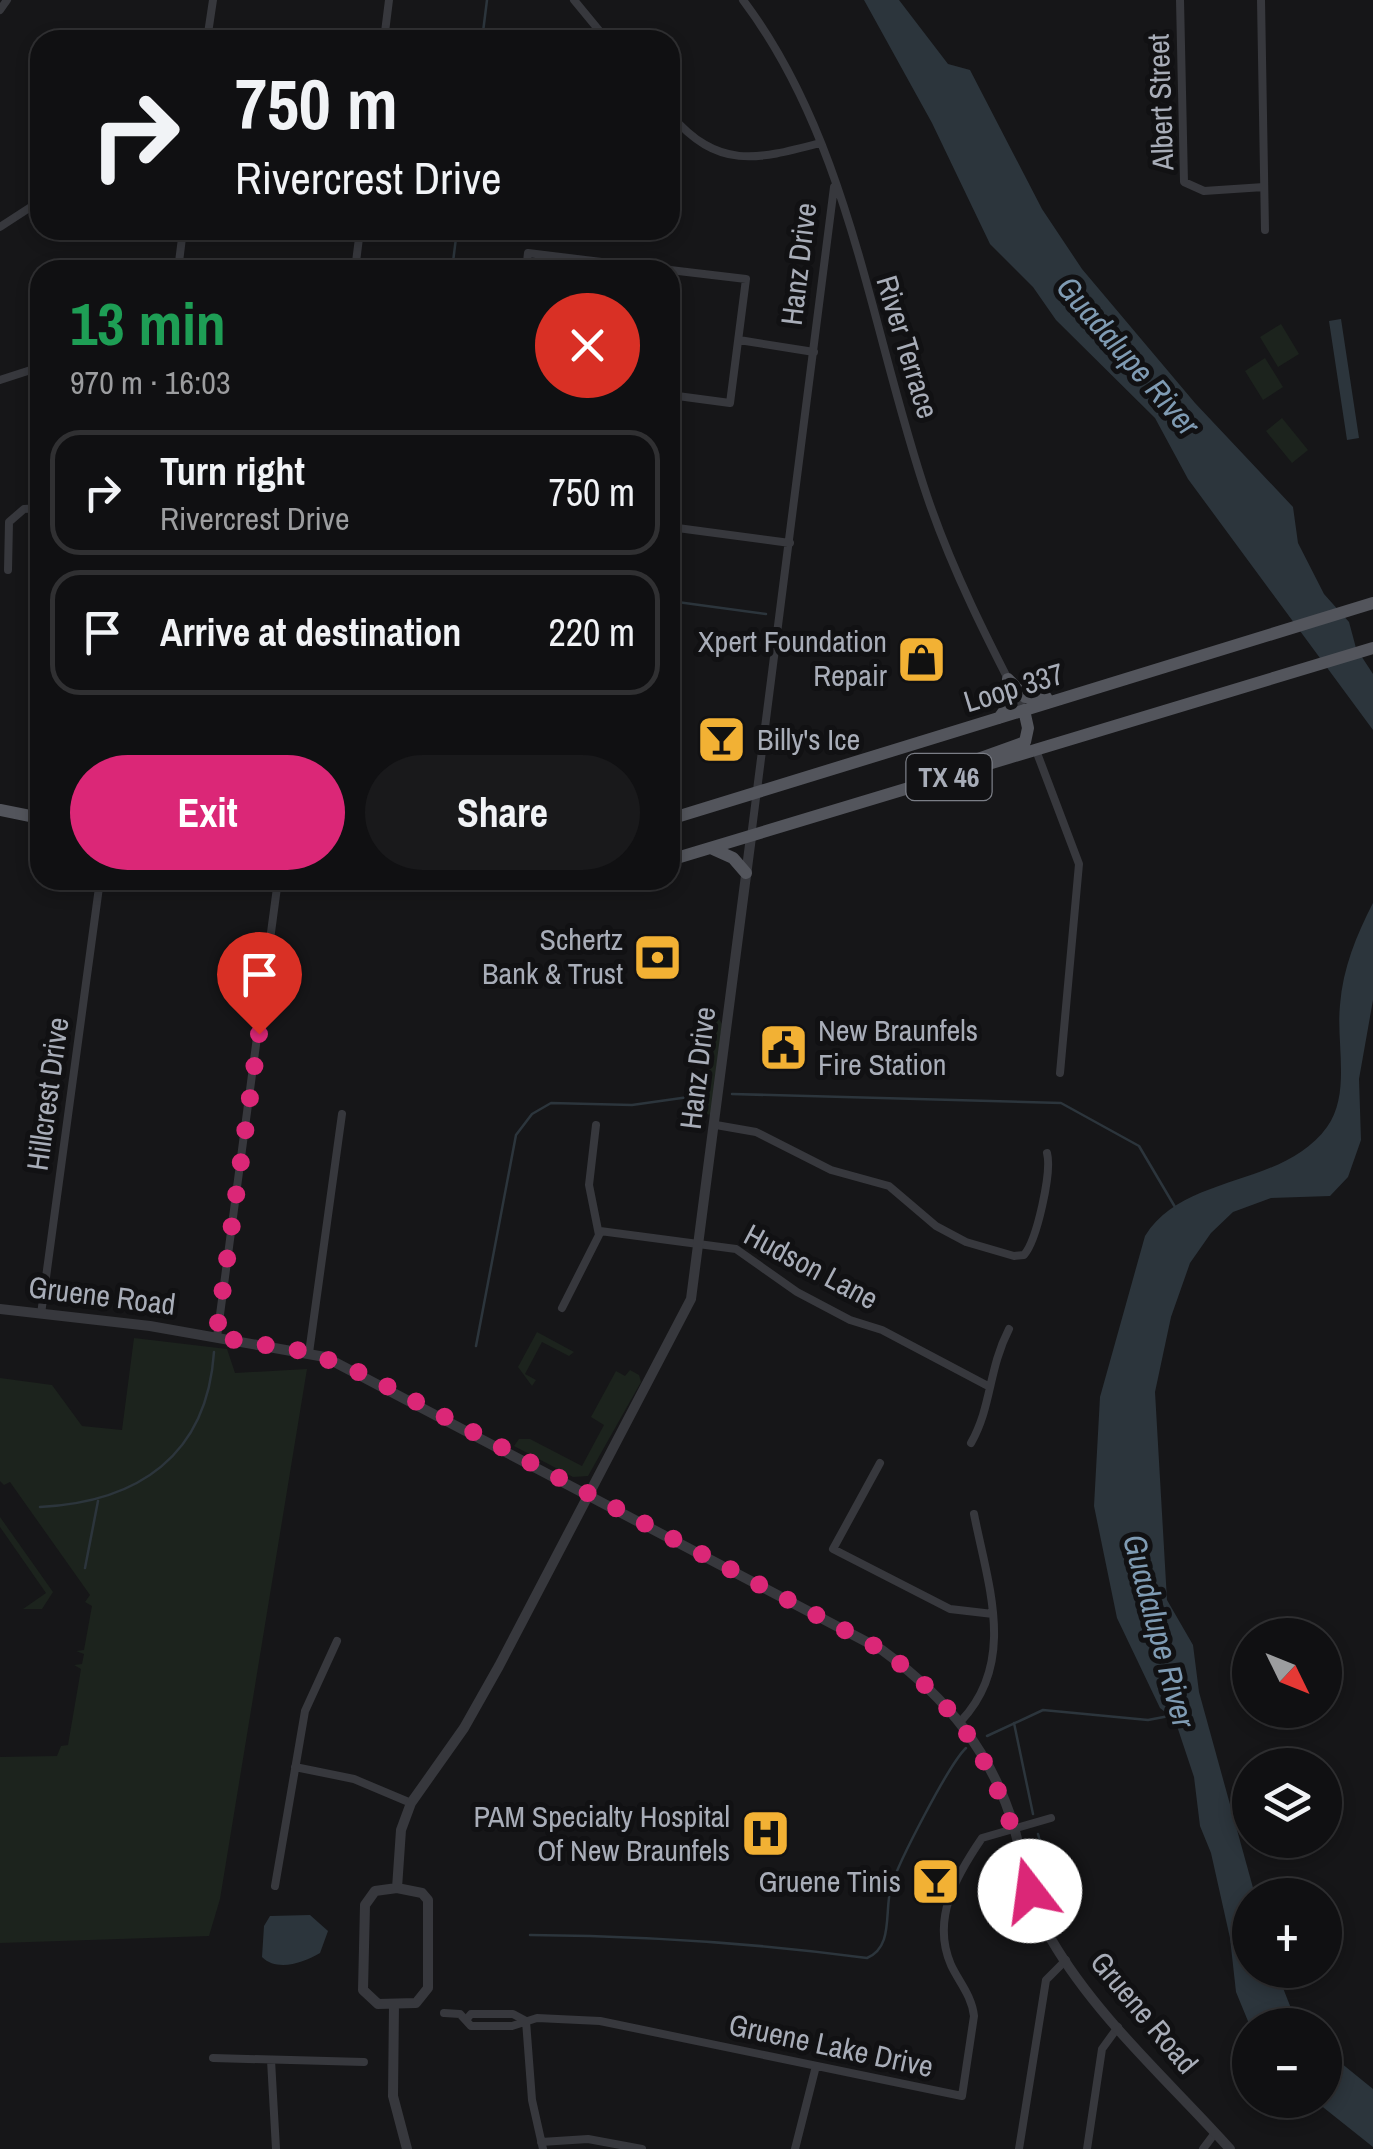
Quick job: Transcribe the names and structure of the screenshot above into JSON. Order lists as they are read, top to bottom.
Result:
{
  "streets": {
    "main road": ["Loop 337", "TX 46"],
    "street": [
      "Albert Street",
      "Hanz Drive",
      "River Terrace",
      "Hillcrest Drive",
      "Hudson Lane",
      "Gruene Road",
      "Gruene Lake Drive"
    ]
  },
  "crossings": [
    ["Hanz Drive", "River Terrace"],
    ["Hanz Drive", "Loop 337"],
    ["Hanz Drive", "TX 46"],
    ["Hanz Drive", "Hudson Lane"],
    ["Hanz Drive", "Gruene Road"],
    ["River Terrace", "Loop 337"],
    ["Hillcrest Drive", "Gruene Road"],
    ["Gruene Road", "Gruene Lake Drive"]
  ],
  "water": ["Guadalupe River"],
  "places": {
    "shop": ["Xpert Foundation Repair"],
    "bar": ["Billy's Ice", "Gruene Tinis"],
    "bank": ["Schertz Bank & Trust"],
    "public building": ["New Braunfels Fire Station"],
    "hospital": ["PAM Specialty Hospital Of New Braunfels"]
  },
  "north": "bottom right",
  "page": {
    "turn": ["750 m", "Rivercrest Drive"],
    "heading": ["13 min", "970 m · 16:03"],
    "list": [
      {
        "name": "Turn right",
        "note": "Rivercrest Drive",
        "value": "750 m"
      },
      {
        "name": "Arrive at destination",
        "value": "220 m"
      }
    ],
    "buttons": ["Exit", "Share"],
    "map_buttons": ["+", "−"]
  }
}
